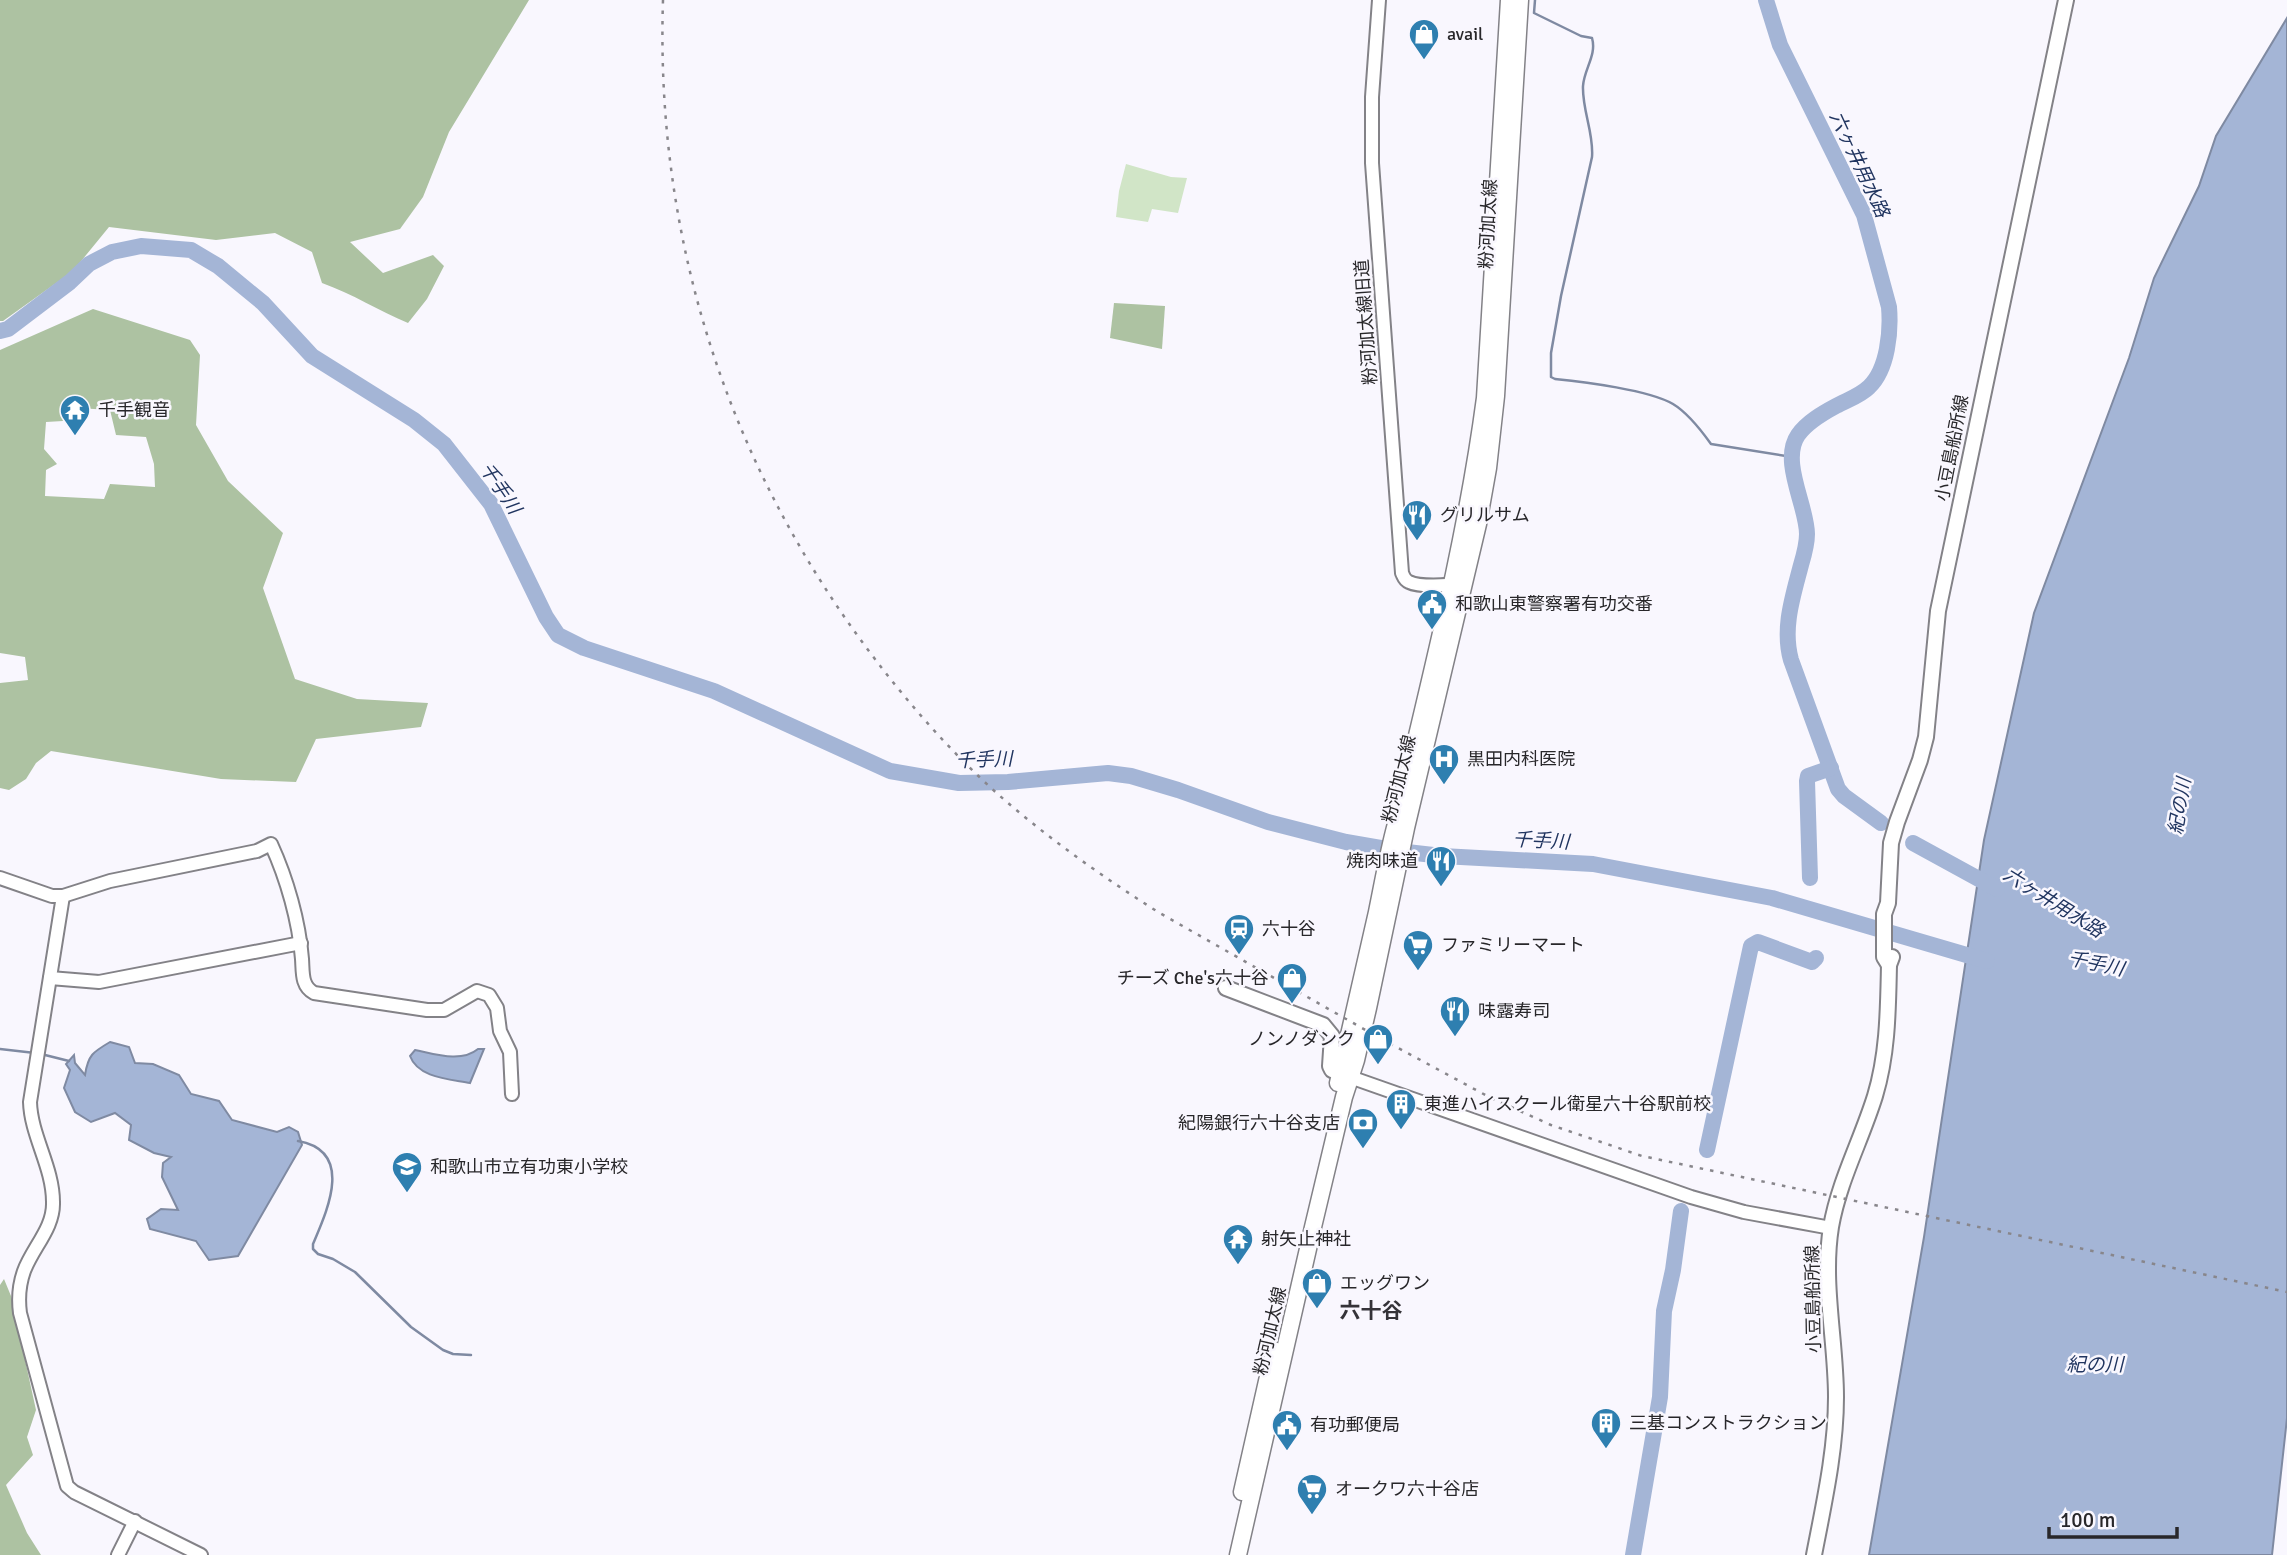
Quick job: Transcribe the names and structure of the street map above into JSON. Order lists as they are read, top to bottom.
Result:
{
  "streets": {
    "main road": ["粉河加太線", "小豆島船所線"],
    "street": ["粉河加太線旧道"]
  },
  "crossings": [
    ["粉河加太線", "粉河加太線旧道"]
  ],
  "districts": ["六十谷"],
  "water": ["六ヶ井用水路", "千手川", "紀の川"],
  "places": {
    "shop": [
      "avail",
      "チーズ Che's六十谷",
      "ノンノダンク",
      "エッグワン"
    ],
    "temple": ["千手観音", "射矢止神社"],
    "restaurant": ["グリルサム", "焼肉味道", "味露寿司"],
    "public building": ["和歌山東警察署有功交番", "有功郵便局"],
    "hospital": ["黒田内科医院"],
    "station": ["六十谷"],
    "supermarket": ["ファミリーマート", "オークワ六十谷店"],
    "building": ["東進ハイスクール衛星六十谷駅前校", "三基コンストラクション"],
    "bank": ["紀陽銀行六十谷支店"],
    "school or university": ["和歌山市立有功東小学校"]
  },
  "scale_bar": "100 m"
}
